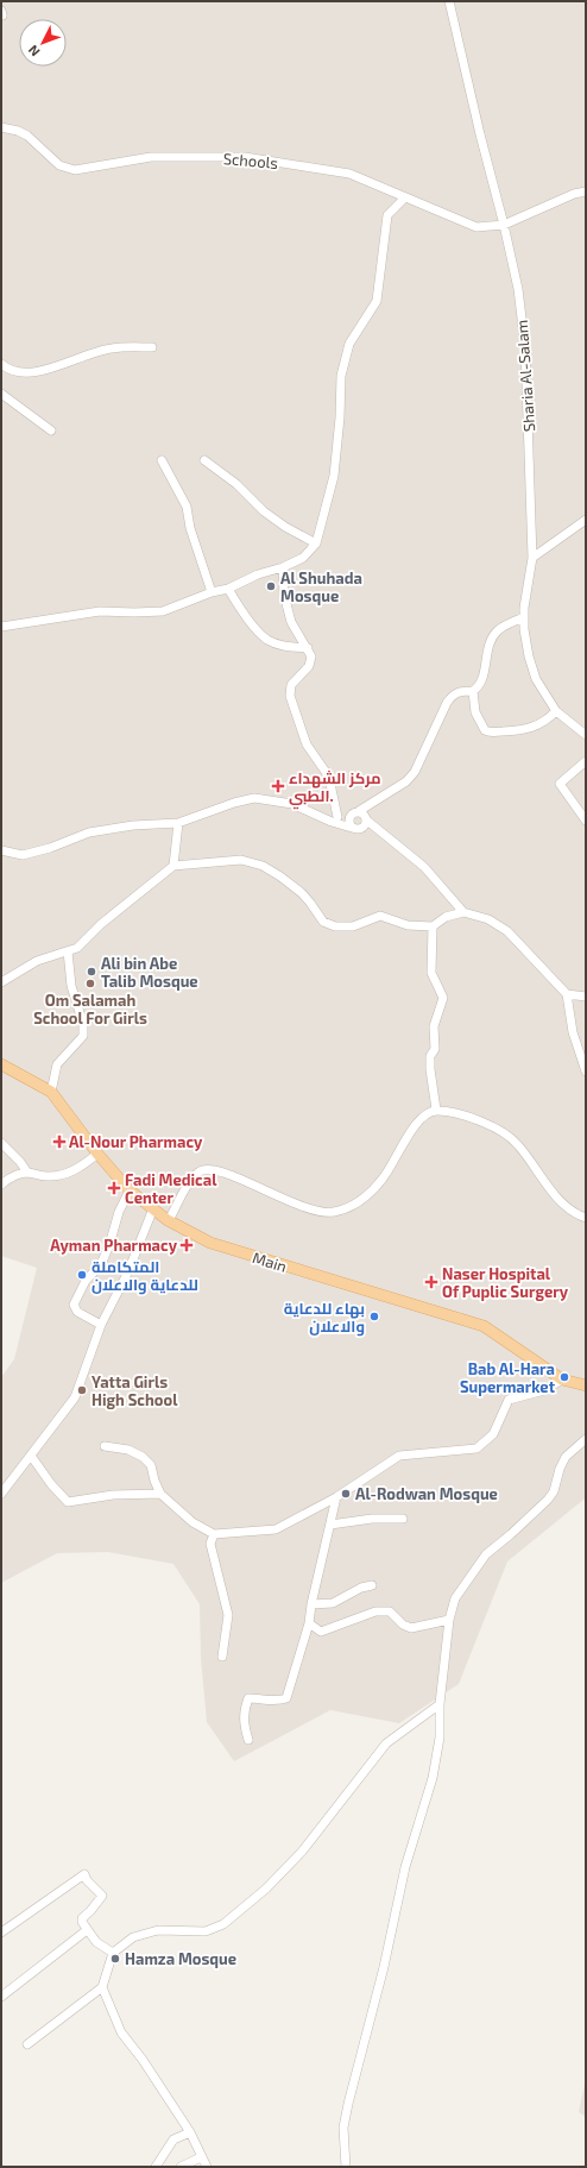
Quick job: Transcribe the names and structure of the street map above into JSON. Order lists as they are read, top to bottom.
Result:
{
  "streets": {
    "main road": ["Main"],
    "street": ["Schools", "Sharia Al-Salam"]
  },
  "crossings": [
    ["Schools", "Sharia Al-Salam"]
  ],
  "places": {
    "other": [
      "Al Shuhada Mosque",
      "Ali bin Abe Talib Mosque",
      "Om Salamah School For Girls",
      "المتكاملة للدعاية والاعلان",
      "بهاء للدعاية والاعلان",
      "Bab Al-Hara Supermarket",
      "Yatta Girls High School",
      "Al-Rodwan Mosque",
      "Hamza Mosque"
    ],
    "health": [
      "مركز الشهداء الطبي.",
      "Al-Nour Pharmacy",
      "Fadi Medical Center",
      "Ayman Pharmacy",
      "Naser Hospital Of Puplic Surgery"
    ]
  },
  "north": "bottom left"
}
